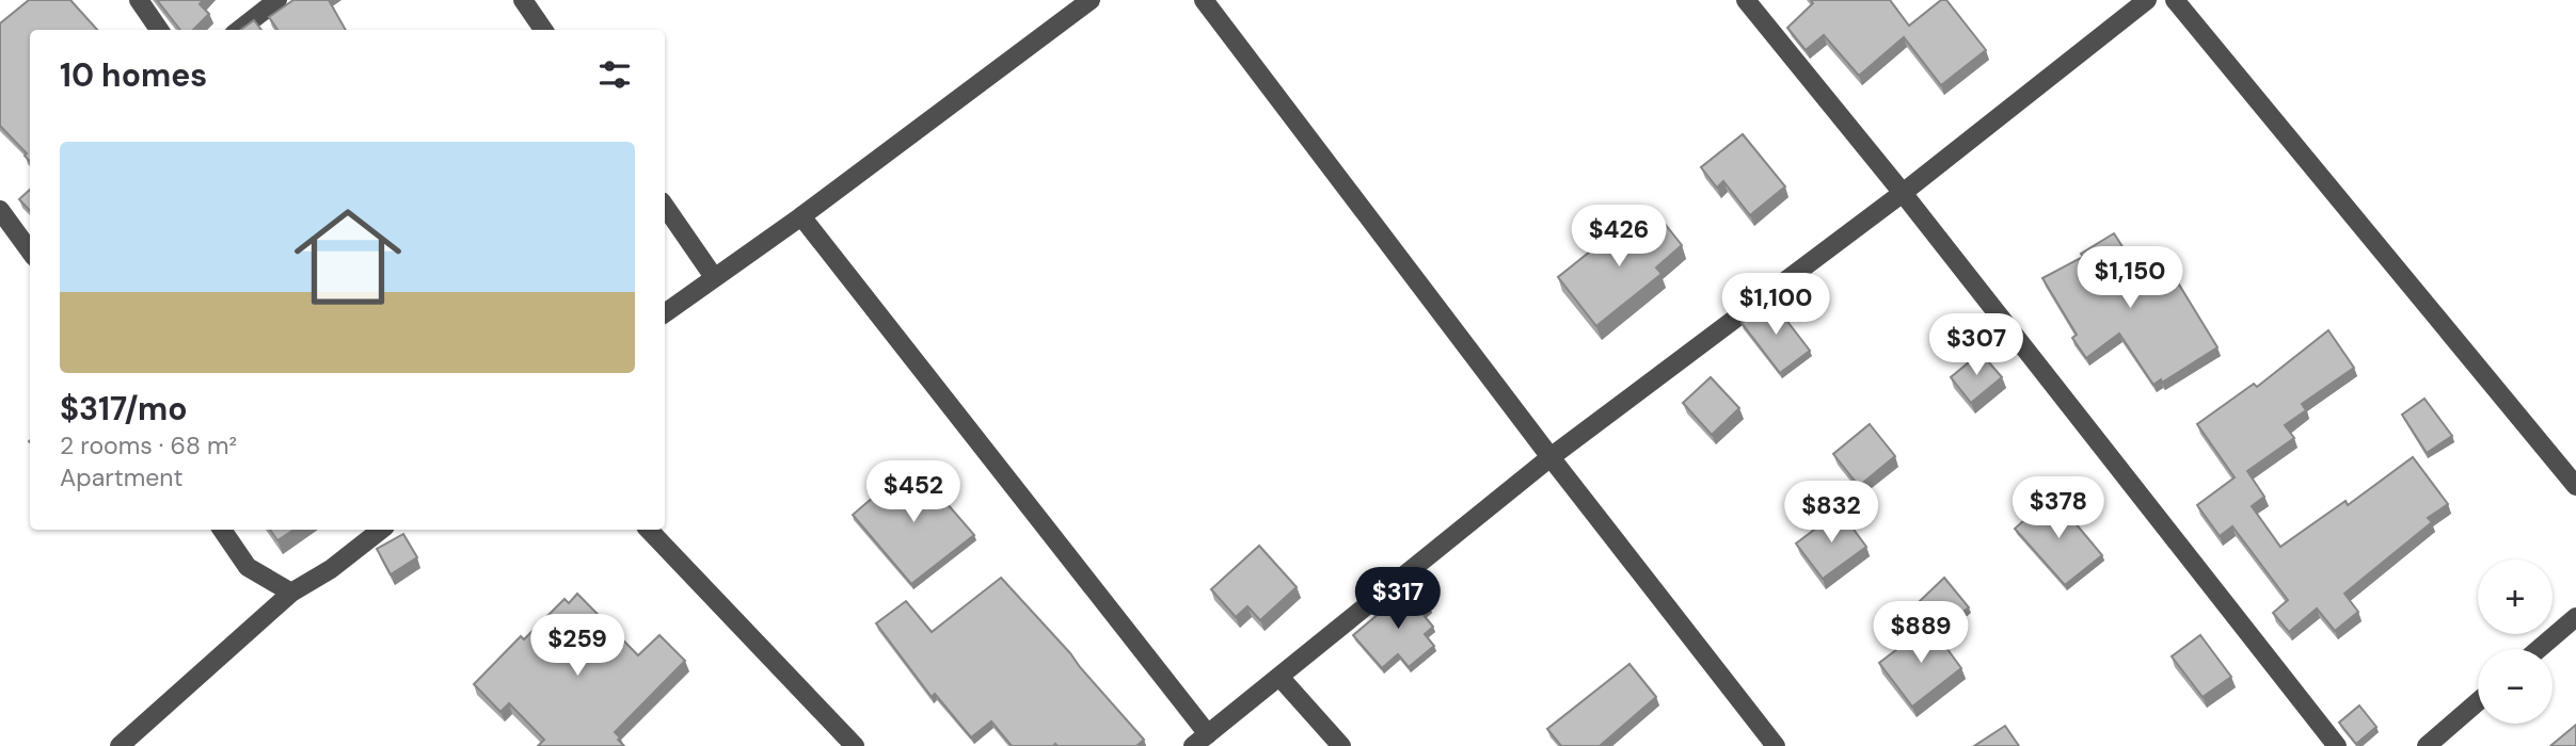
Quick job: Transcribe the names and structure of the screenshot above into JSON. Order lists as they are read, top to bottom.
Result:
{
  "page": {
    "heading": "10 homes",
    "list": [
      {
        "name": "$317/mo",
        "note": "2 rooms · 68 m² · Apartment"
      }
    ],
    "price": [
      "$426",
      "$1,150",
      "$1,100",
      "$307",
      "$452",
      "$378",
      "$832",
      "$317",
      "$889",
      "$259"
    ],
    "map_buttons": ["+", "−"]
  }
}
